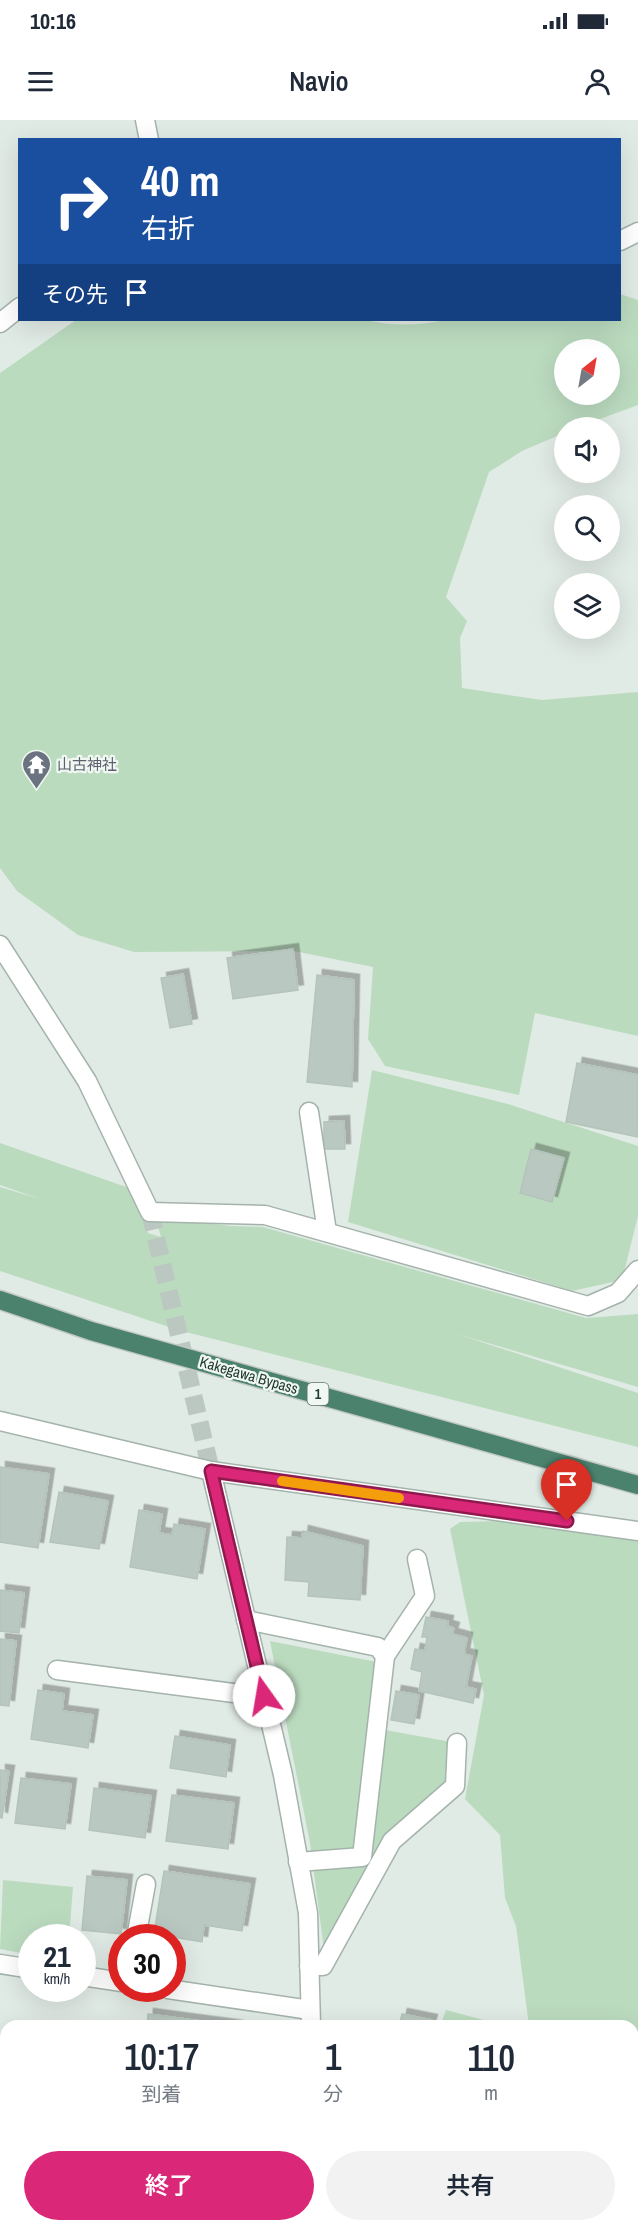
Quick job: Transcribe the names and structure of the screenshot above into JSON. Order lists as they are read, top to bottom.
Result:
{
  "streets": {
    "highway": ["Kakegawa Bypass", "1"]
  },
  "places": {
    "temple": ["山古神社"]
  },
  "north": "top right",
  "page": {
    "status": "10:16",
    "header": "Navio",
    "turn": ["40 m", "右折"],
    "then": "その先",
    "speed": "21 km/h",
    "limit": "30",
    "eta": [
      "10:17",
      "到着",
      "1",
      "分",
      "110",
      "m"
    ],
    "buttons": ["終了", "共有"]
  }
}
